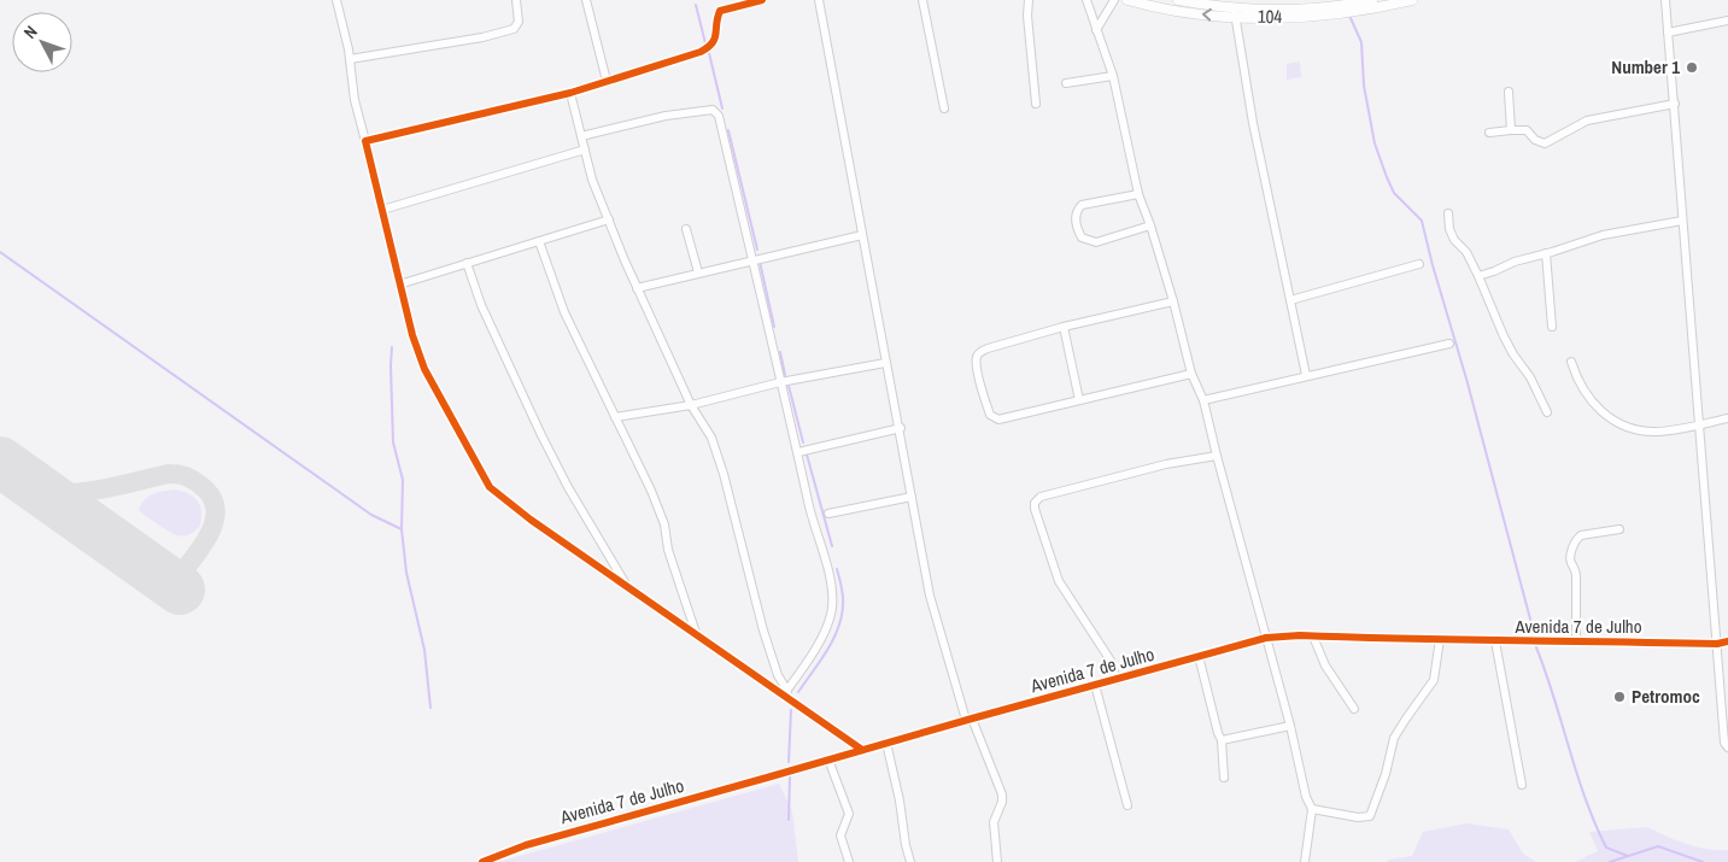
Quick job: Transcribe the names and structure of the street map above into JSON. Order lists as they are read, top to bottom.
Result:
{
  "streets": {
    "street": ["104", "Avenida 7 de Julho"]
  },
  "places": ["Number 1", "Petromoc"],
  "north": "top left"
}
